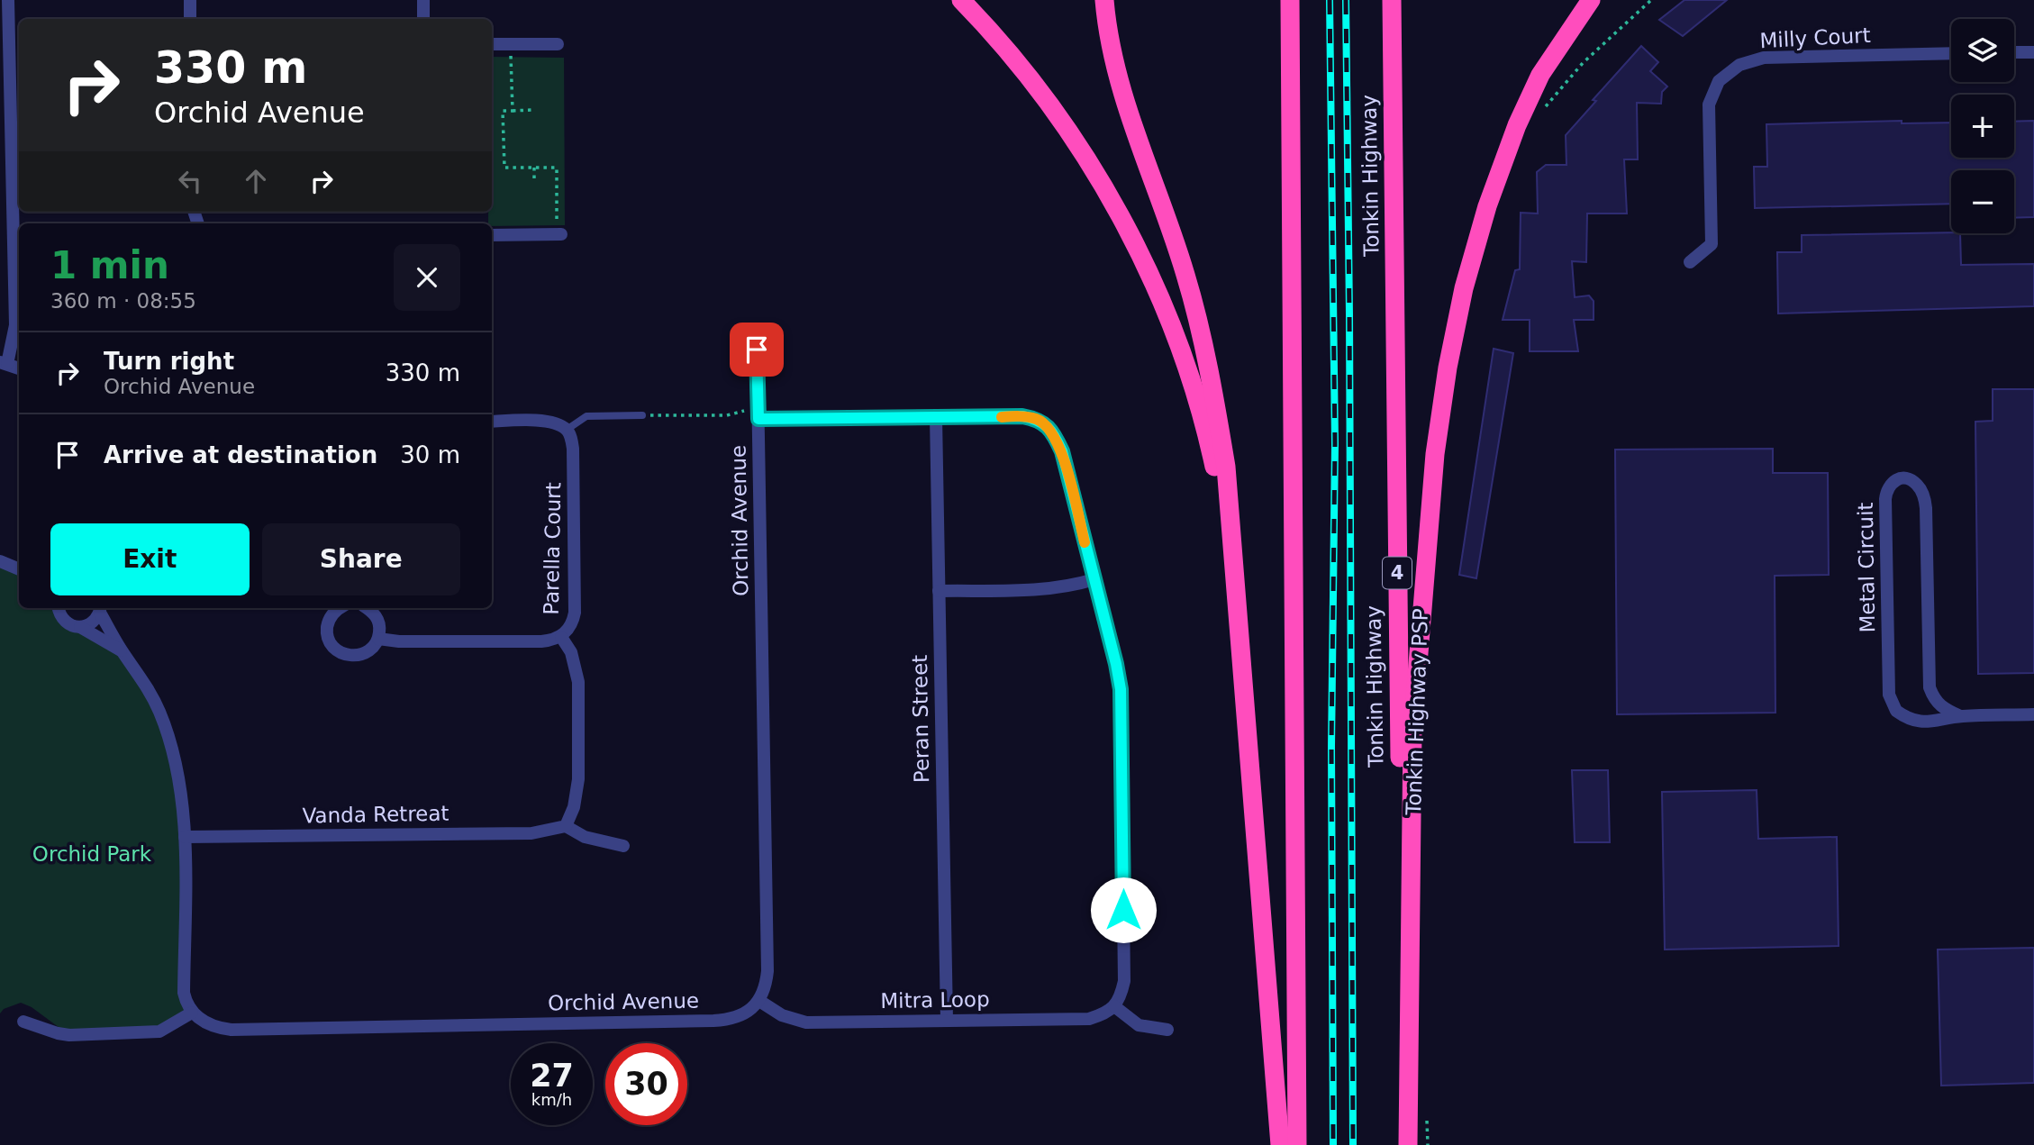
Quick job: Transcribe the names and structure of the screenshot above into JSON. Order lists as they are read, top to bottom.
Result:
{
  "streets": {
    "highway": ["Tonkin Highway", "4"],
    "street": [
      "Milly Court",
      "Orchid Avenue",
      "Parella Court",
      "Metal Circuit",
      "Peran Street",
      "Vanda Retreat",
      "Mitra Loop"
    ]
  },
  "crossings": [
    ["Orchid Avenue", "Mitra Loop"],
    ["Peran Street", "Mitra Loop"]
  ],
  "parks": ["Orchid Park"],
  "page": {
    "map_buttons": ["+", "−"],
    "turn": ["330 m", "Orchid Avenue"],
    "heading": ["1 min", "360 m · 08:55"],
    "list": [
      {
        "name": "Turn right",
        "note": "Orchid Avenue",
        "value": "330 m"
      },
      {
        "name": "Arrive at destination",
        "value": "30 m"
      }
    ],
    "buttons": ["Exit", "Share"],
    "speed": "27 km/h",
    "limit": "30"
  }
}
